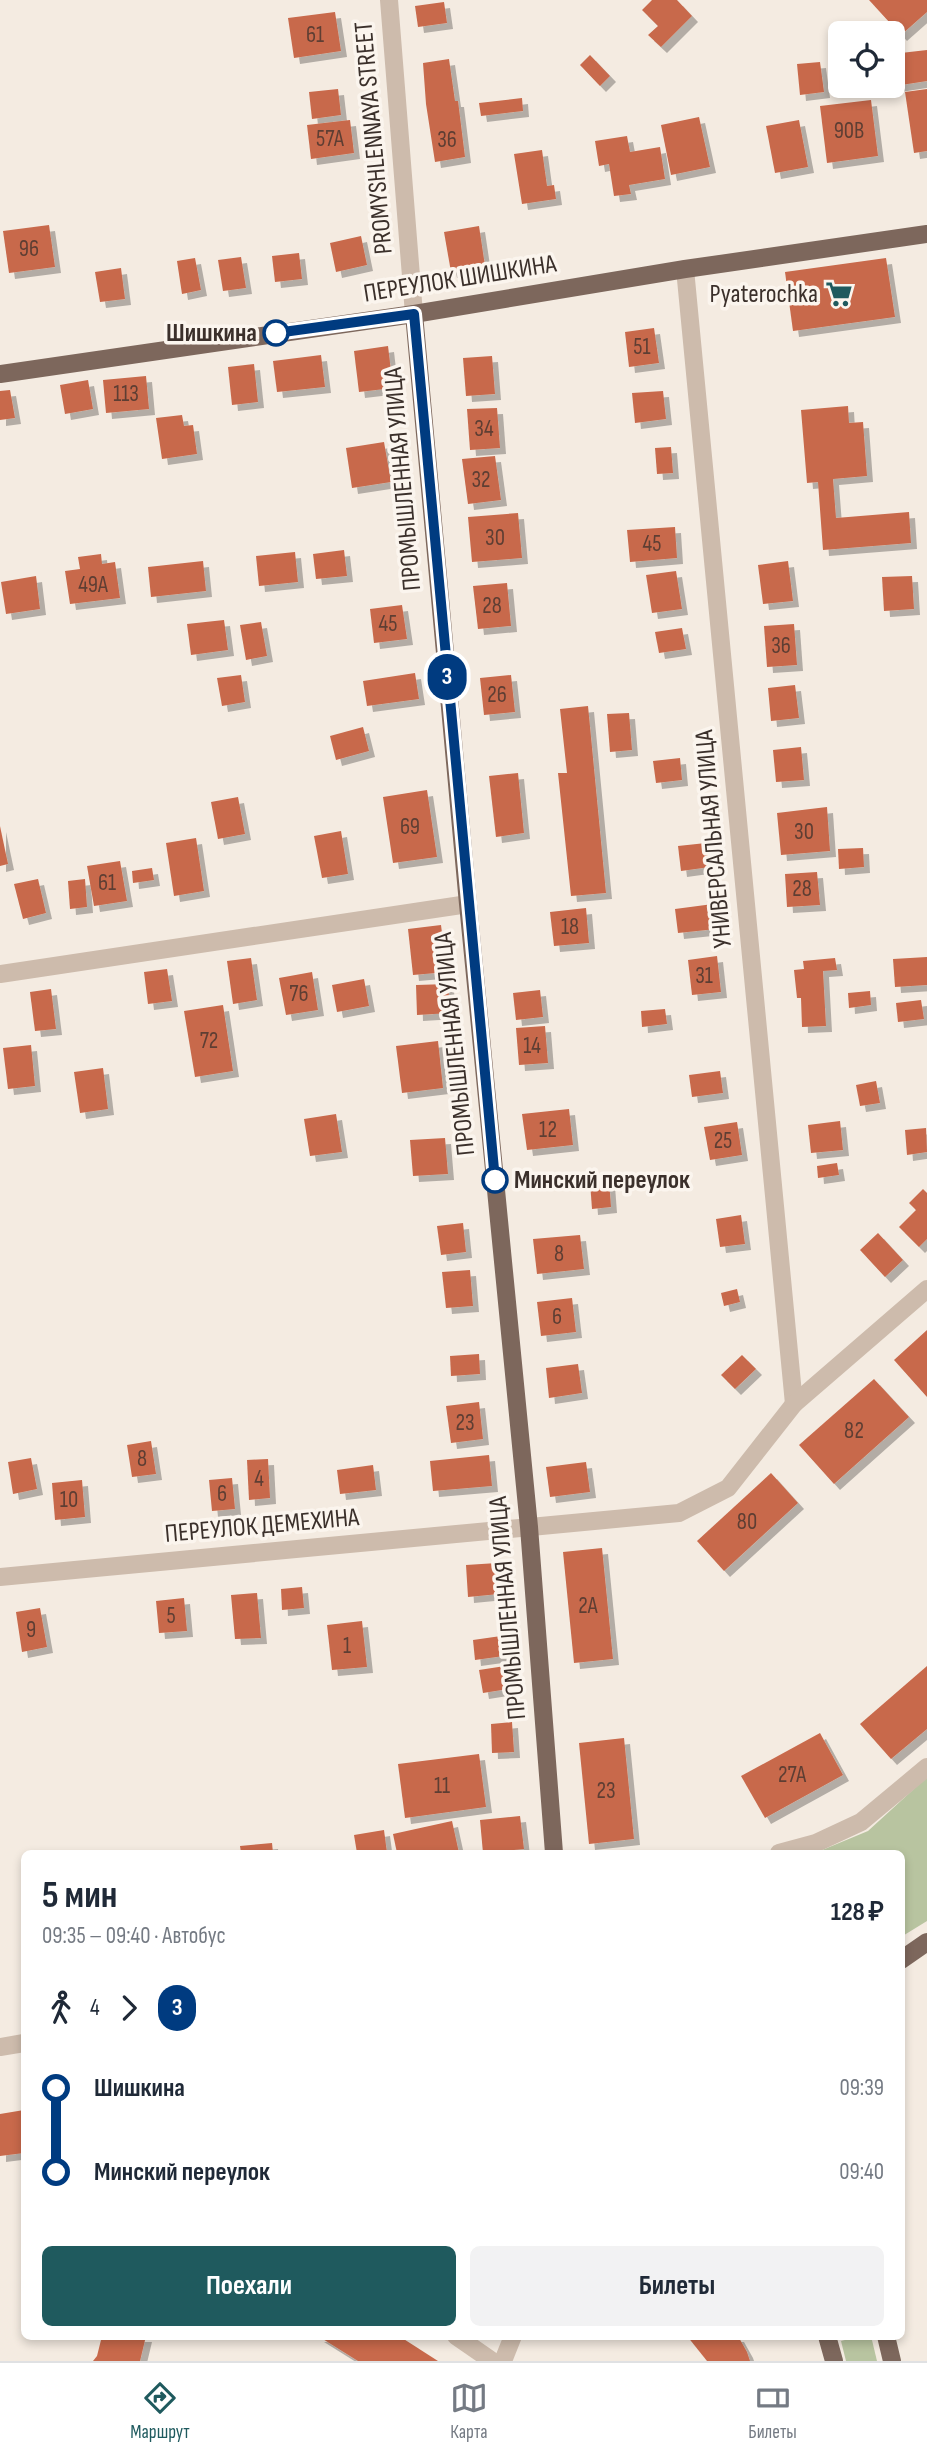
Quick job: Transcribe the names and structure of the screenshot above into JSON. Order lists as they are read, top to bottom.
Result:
{
  "streets": {
    "main road": ["ПЕРЕУЛОК ШИШКИНА", "ПРОМЫШЛЕННАЯ УЛИЦА"],
    "street": ["PROMYSHLENNAYA STREET", "УНИВЕРСАЛЬНАЯ УЛИЦА", "ПЕРЕУЛОК ДЕМЕХИНА"]
  },
  "crossings": [
    ["PROMYSHLENNAYA STREET", "ПЕРЕУЛОК ШИШКИНА"],
    ["PROMYSHLENNAYA STREET", "ПРОМЫШЛЕННАЯ УЛИЦА"],
    ["ПЕРЕУЛОК ШИШКИНА", "ПРОМЫШЛЕННАЯ УЛИЦА"],
    ["ПЕРЕУЛОК ШИШКИНА", "УНИВЕРСАЛЬНАЯ УЛИЦА"],
    ["ПРОМЫШЛЕННАЯ УЛИЦА", "ПЕРЕУЛОК ДЕМЕХИНА"]
  ],
  "places": {
    "supermarket": ["Pyaterochka"],
    "other": ["Шишкина", "Минский переулок"]
  },
  "lines": ["bus line 3"],
  "house_numbers": [
    "61",
    "90В",
    "57А",
    "36",
    "96",
    "51",
    "113",
    "34",
    "32",
    "30",
    "45",
    "49А",
    "28",
    "45",
    "36",
    "26",
    "69",
    "30",
    "61",
    "28",
    "18",
    "31",
    "76",
    "72",
    "14",
    "12",
    "25",
    "8",
    "6",
    "23",
    "82",
    "8",
    "4",
    "6",
    "10",
    "80",
    "2А",
    "5",
    "9",
    "1",
    "27А",
    "11",
    "23"
  ],
  "page": {
    "on_map": "3",
    "heading": ["5 мин", "09:35 – 09:40 · Автобус", "128 ₽"],
    "legs": ["4", "3"],
    "list": [
      {
        "name": "Шишкина",
        "value": "09:39"
      },
      {
        "name": "Минский переулок",
        "value": "09:40"
      }
    ],
    "buttons": ["Поехали", "Билеты"],
    "tabs": ["Маршрут", "Карта", "Билеты"]
  }
}
